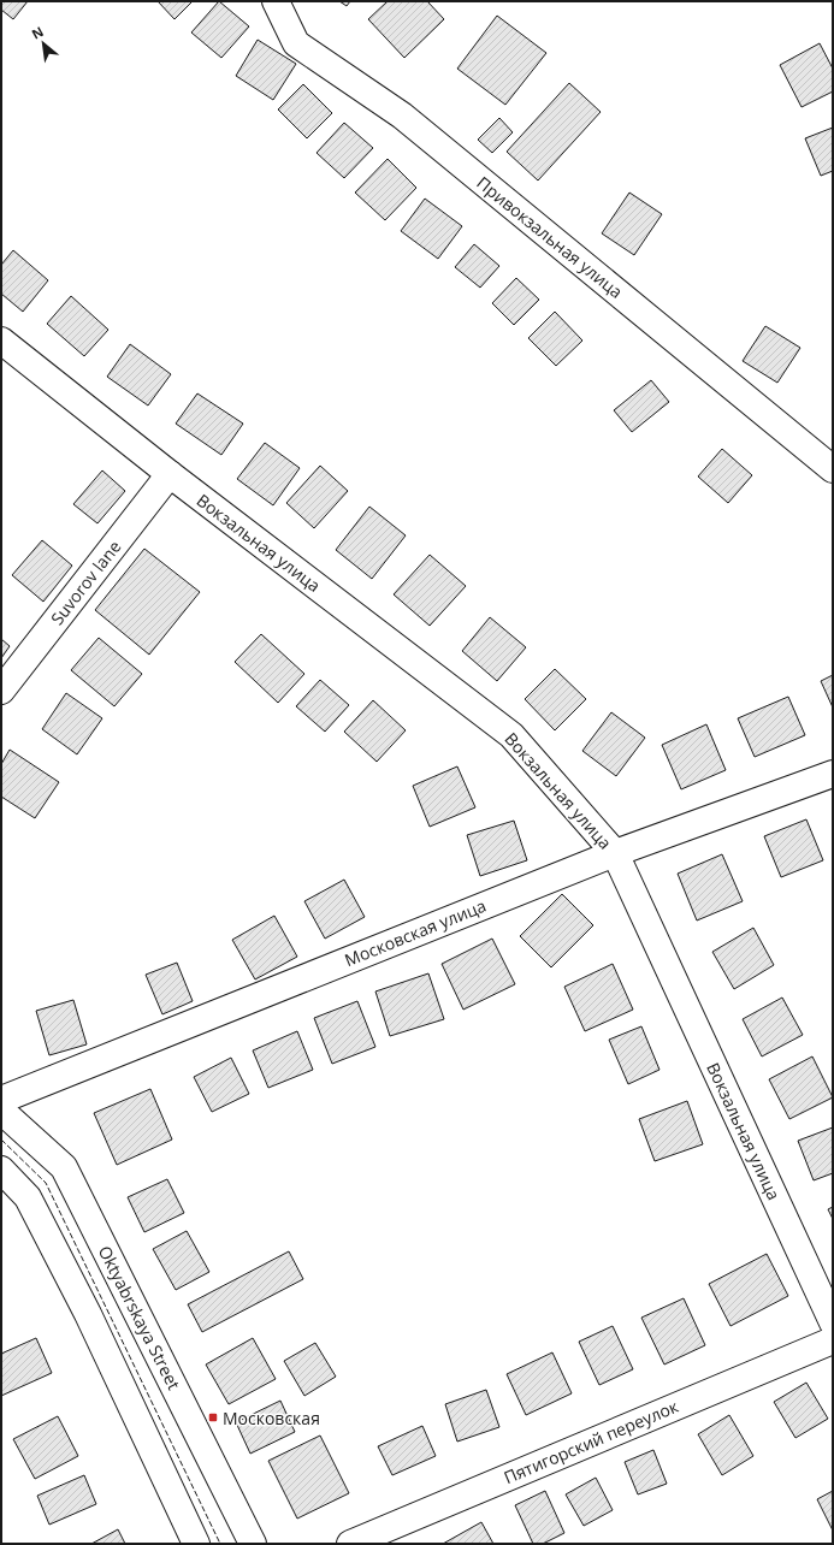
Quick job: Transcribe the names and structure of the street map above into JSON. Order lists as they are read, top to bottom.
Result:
{
  "streets": {
    "street": [
      "Привокзальная улица",
      "Вокзальная улица",
      "Suvorov lane",
      "Московская улица",
      "Oktyabrskaya Street",
      "Пятигорский переулок"
    ]
  },
  "crossings": [
    ["Вокзальная улица", "Suvorov lane"],
    ["Вокзальная улица", "Московская улица"]
  ],
  "places": {
    "transit": ["Московская"]
  },
  "north": "top left"
}
